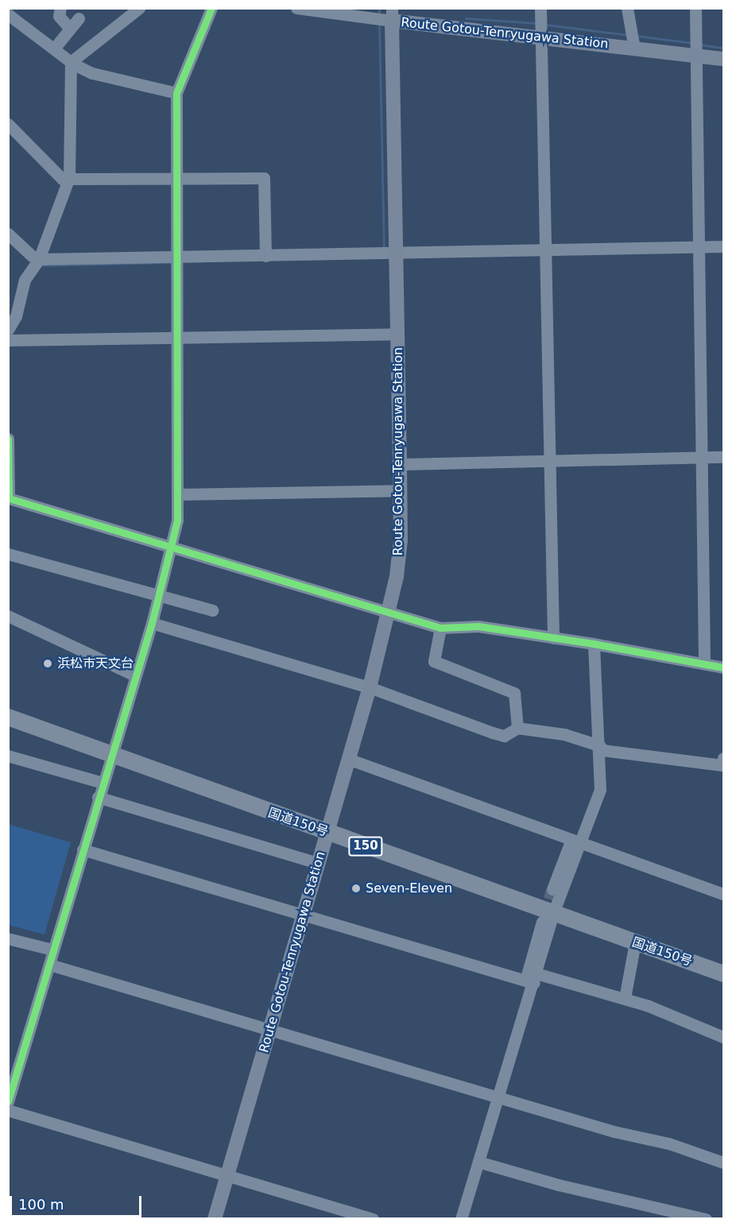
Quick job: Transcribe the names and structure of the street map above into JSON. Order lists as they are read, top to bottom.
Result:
{
  "streets": {
    "highway": ["国道150号", "150"],
    "main road": ["Route Gotou-Tenryugawa Station"]
  },
  "crossings": [
    ["Route Gotou-Tenryugawa Station", "国道150号"]
  ],
  "places": ["浜松市天文台", "Seven-Eleven"],
  "scale_bar": "100 m"
}
